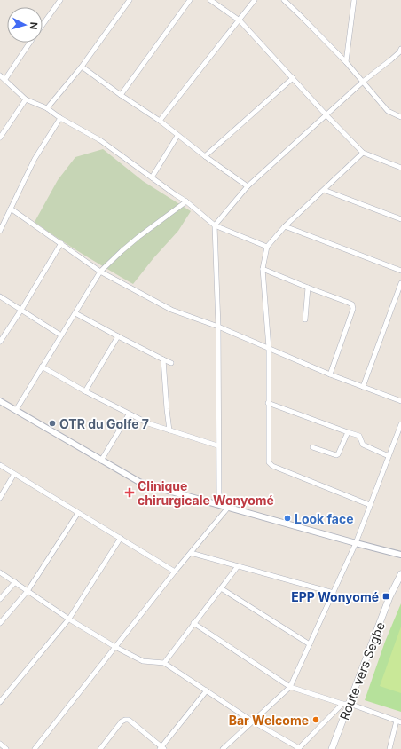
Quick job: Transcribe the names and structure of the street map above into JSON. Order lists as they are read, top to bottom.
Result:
{
  "streets": {
    "main road": ["Route vers Segbe"]
  },
  "places": {
    "other": ["OTR du Golfe 7", "Look face", "Bar Welcome"],
    "health": ["Clinique chirurgicale Wonyomé"],
    "transit": ["EPP Wonyomé"]
  },
  "north": "right"
}
